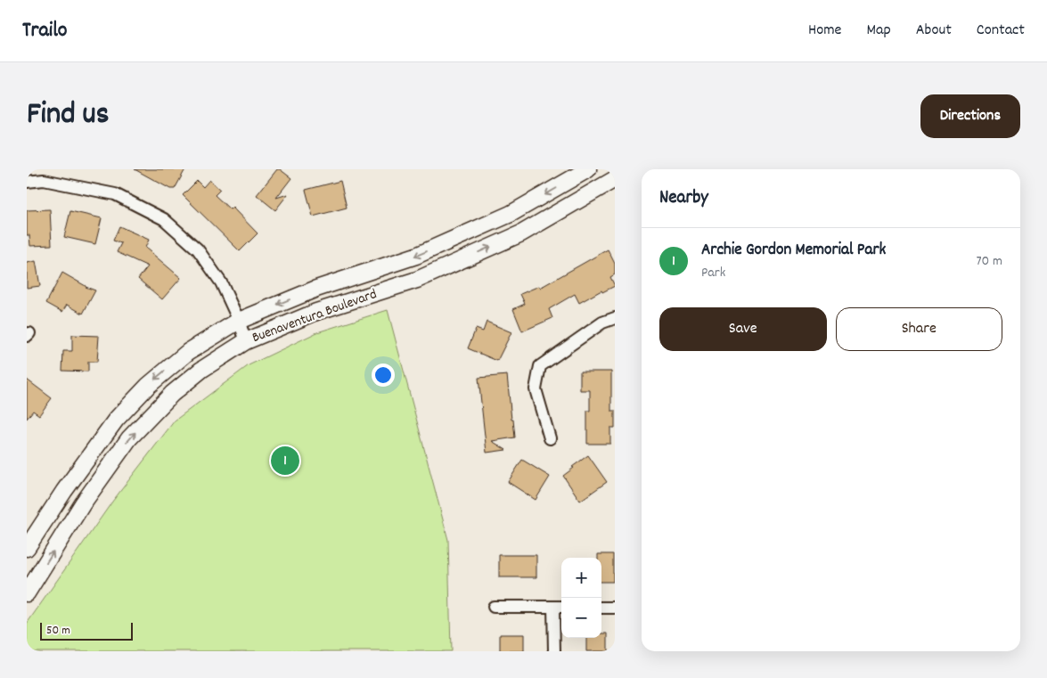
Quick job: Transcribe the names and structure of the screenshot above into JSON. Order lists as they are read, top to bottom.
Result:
{
  "streets": {
    "main road": ["Buenaventura Boulevard"]
  },
  "scale_bar": "50 m",
  "page": {
    "header": "Trailo",
    "nav": [
      "Home",
      "Map",
      "About",
      "Contact"
    ],
    "title": "Find us",
    "buttons": [
      "Directions",
      ["Save", "Share"]
    ],
    "heading": "Nearby",
    "list": [
      {
        "mark": "1",
        "name": "Archie Gordon Memorial Park",
        "note": "Park",
        "value": "70 m"
      }
    ],
    "pins": "1",
    "map_buttons": ["+", "−"],
    "scale": "50 m"
  }
}
